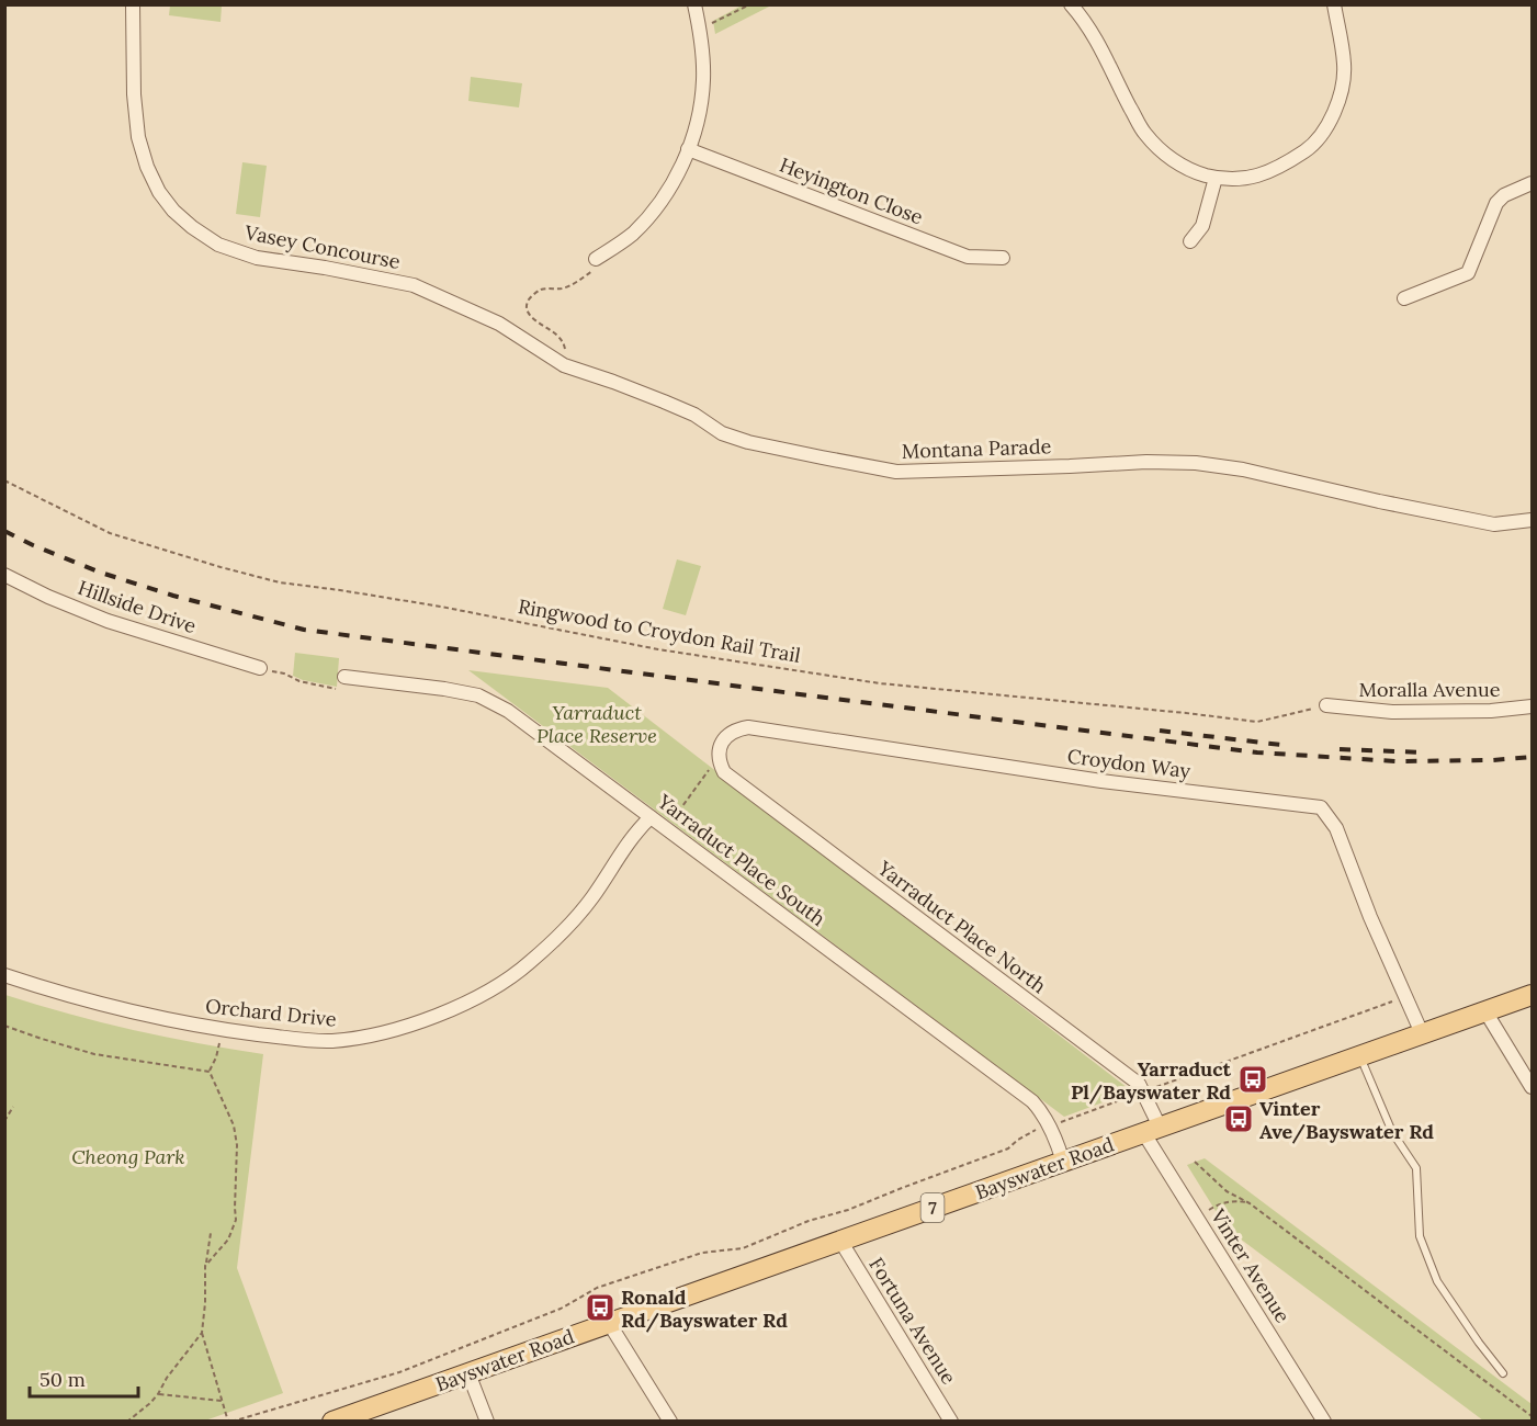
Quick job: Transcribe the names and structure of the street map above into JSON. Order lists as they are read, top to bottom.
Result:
{
  "streets": {
    "main road": ["Bayswater Road", "7"],
    "street": [
      "Heyington Close",
      "Vasey Concourse",
      "Montana Parade",
      "Hillside Drive",
      "Moralla Avenue",
      "Croydon Way",
      "Yarraduct Place South",
      "Yarraduct Place North",
      "Orchard Drive",
      "Vinter Avenue",
      "Fortuna Avenue"
    ],
    "path": ["Ringwood to Croydon Rail Trail"]
  },
  "crossings": [
    ["Vasey Concourse", "Montana Parade"],
    ["Ringwood to Croydon Rail Trail", "Moralla Avenue"],
    ["Croydon Way", "Yarraduct Place North"],
    ["Croydon Way", "Bayswater Road"],
    ["Yarraduct Place South", "Orchard Drive"],
    ["Yarraduct Place South", "Bayswater Road"],
    ["Yarraduct Place North", "Bayswater Road"],
    ["Yarraduct Place North", "Vinter Avenue"],
    ["Bayswater Road", "Vinter Avenue"],
    ["Bayswater Road", "Fortuna Avenue"]
  ],
  "parks": ["Yarraduct Place Reserve", "Cheong Park"],
  "places": {
    "bus stop": ["Yarraduct Pl/Bayswater Rd", "Vinter Ave/Bayswater Rd", "Ronald Rd/Bayswater Rd"]
  },
  "scale_bar": "50 m"
}
